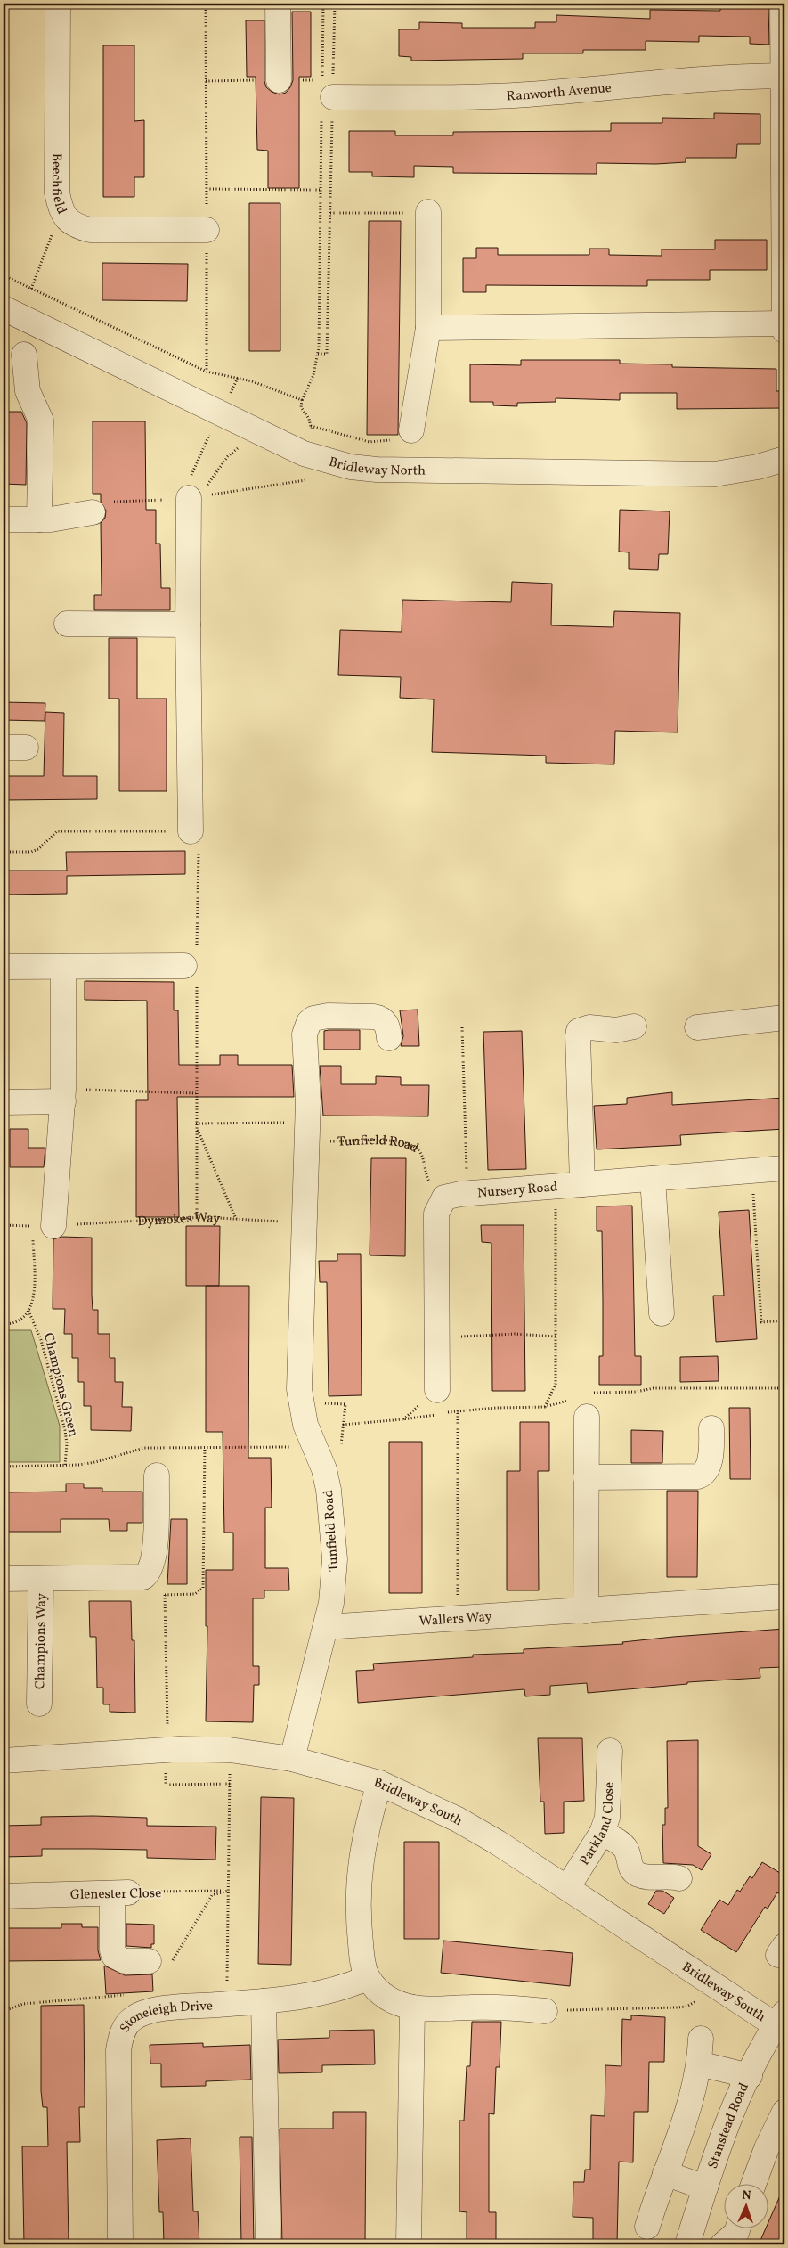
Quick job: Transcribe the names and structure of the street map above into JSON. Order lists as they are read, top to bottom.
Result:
{
  "streets": {
    "street": [
      "Ranworth Avenue",
      "Beechfield",
      "Bridleway North",
      "Tunfield Road",
      "Nursery Road",
      "Wallers Way",
      "Champions Way",
      "Bridleway South",
      "Parkland Close",
      "Glenester Close",
      "Stoneleigh Drive",
      "Stanstead Road"
    ],
    "path": ["Dymokes Way", "Champions Green"]
  },
  "crossings": [
    ["Tunfield Road", "Nursery Road"],
    ["Tunfield Road", "Dymokes Way"],
    ["Tunfield Road", "Wallers Way"],
    ["Tunfield Road", "Bridleway South"],
    ["Bridleway South", "Parkland Close"],
    ["Bridleway South", "Stanstead Road"]
  ],
  "north": "top"
}
